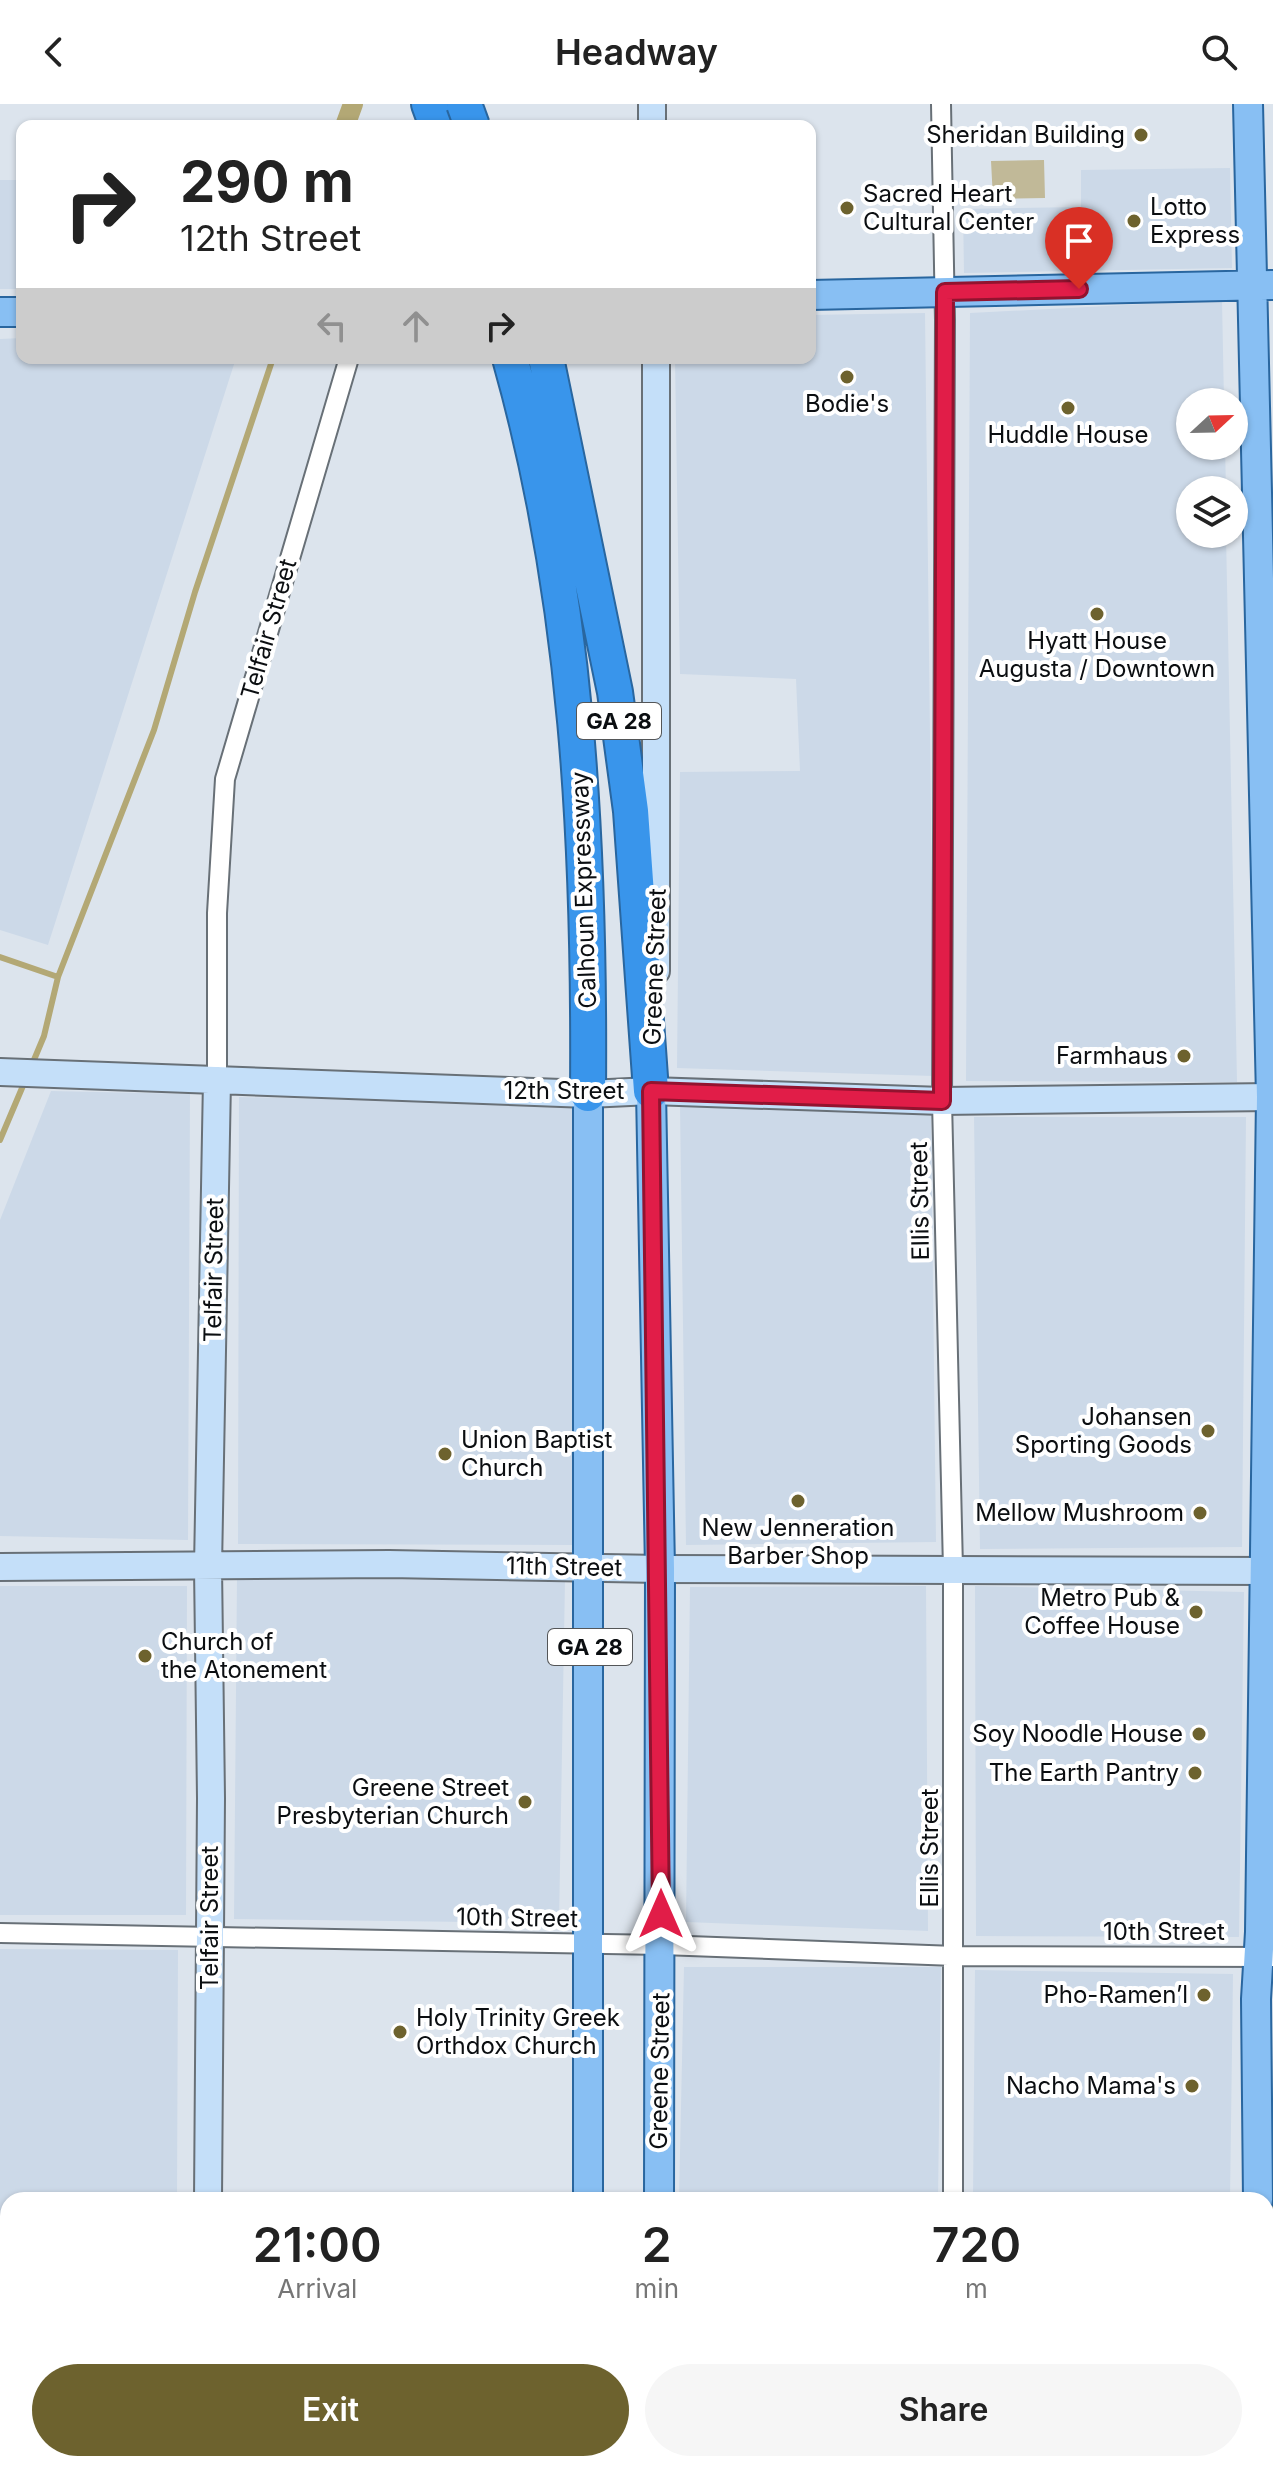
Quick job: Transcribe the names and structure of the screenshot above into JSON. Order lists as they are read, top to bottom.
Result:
{
  "streets": {
    "highway": ["GA 28", "Calhoun Expressway"],
    "main road": ["Greene Street"],
    "street": [
      "Telfair Street",
      "12th Street",
      "Ellis Street",
      "11th Street",
      "10th Street"
    ]
  },
  "crossings": [
    ["Telfair Street", "12th Street"],
    ["Telfair Street", "11th Street"],
    ["Telfair Street", "10th Street"],
    ["GA 28", "Calhoun Expressway"],
    ["GA 28", "12th Street"],
    ["GA 28", "11th Street"],
    ["GA 28", "10th Street"],
    ["Calhoun Expressway", "Greene Street"],
    ["Calhoun Expressway", "12th Street"],
    ["Greene Street", "12th Street"],
    ["Greene Street", "11th Street"],
    ["Greene Street", "10th Street"],
    ["12th Street", "Ellis Street"],
    ["Ellis Street", "11th Street"],
    ["Ellis Street", "10th Street"]
  ],
  "places": [
    "Sheridan Building",
    "Sacred Heart Cultural Center",
    "Lotto Express",
    "Bodie's",
    "Huddle House",
    "Hyatt House Augusta / Downtown",
    "Farmhaus",
    "Johansen Sporting Goods",
    "Union Baptist Church",
    "New Jenneration Barber Shop",
    "Mellow Mushroom",
    "Metro Pub & Coffee House",
    "Church of the Atonement",
    "Soy Noodle House",
    "The Earth Pantry",
    "Greene Street Presbyterian Church",
    "Pho-Ramen’l",
    "Holy Trinity Greek Orthdox Church",
    "Nacho Mama's"
  ],
  "north": "right",
  "page": {
    "header": "Headway",
    "turn": ["290 m", "12th Street"],
    "eta": [
      "21:00",
      "Arrival",
      "2",
      "min",
      "720",
      "m"
    ],
    "buttons": ["Exit", "Share"]
  }
}
